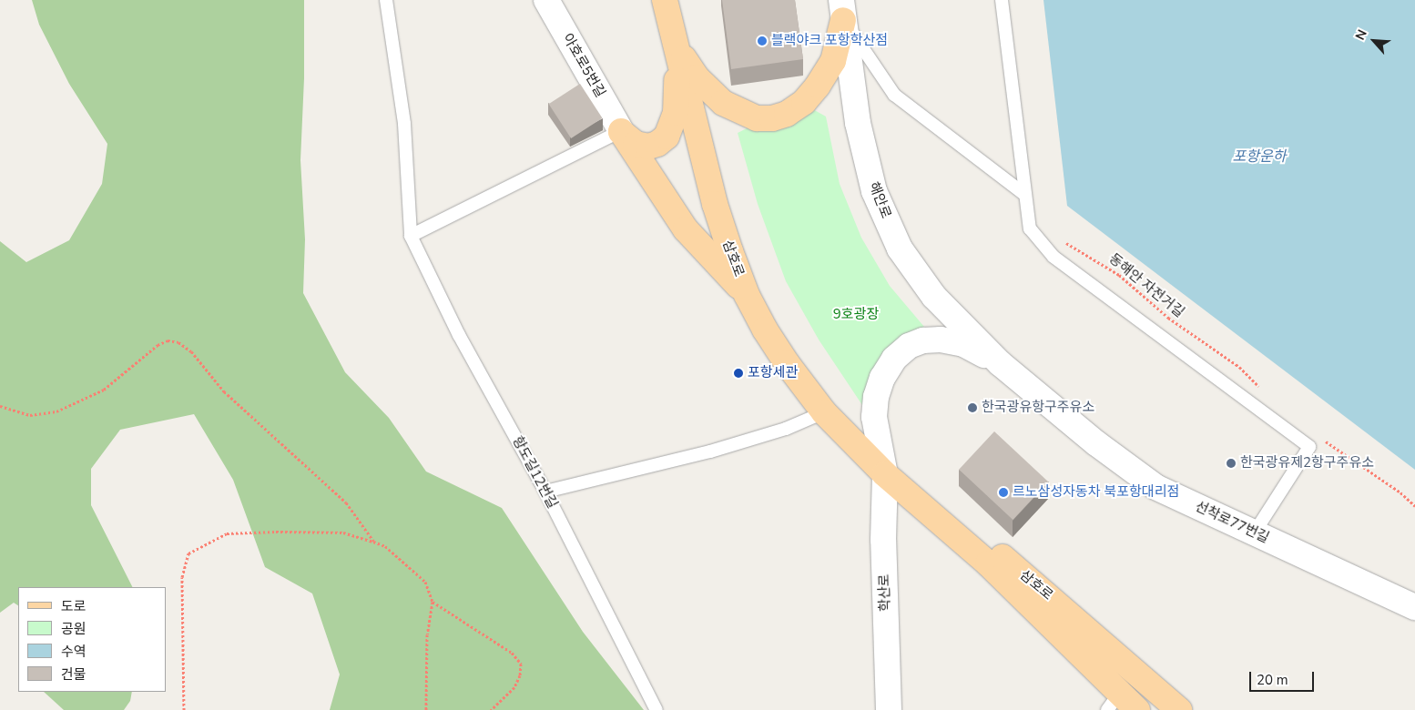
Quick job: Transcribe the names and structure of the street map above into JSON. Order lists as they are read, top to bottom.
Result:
{
  "streets": {
    "main road": ["삼호로"],
    "street": [
      "아호로5번길",
      "해안로",
      "선착로77번길",
      "학산로"
    ],
    "lane": ["항도길12번길"],
    "path": ["동해안 자전거길"]
  },
  "crossings": [
    ["해안로", "선착로77번길"],
    ["해안로", "학산로"],
    ["삼호로", "학산로"],
    ["선착로77번길", "학산로"]
  ],
  "water": ["포항운하"],
  "parks": ["9호광장"],
  "places": [
    "블랙야크 포항학산점",
    "포항세관",
    "한국광유항구주유소",
    "한국광유제2항구주유소",
    "르노삼성자동차 북포항대리점"
  ],
  "legend": [
    "도로",
    "공원",
    "수역",
    "건물"
  ],
  "scale_bar": "20 m",
  "north": "top left"
}
